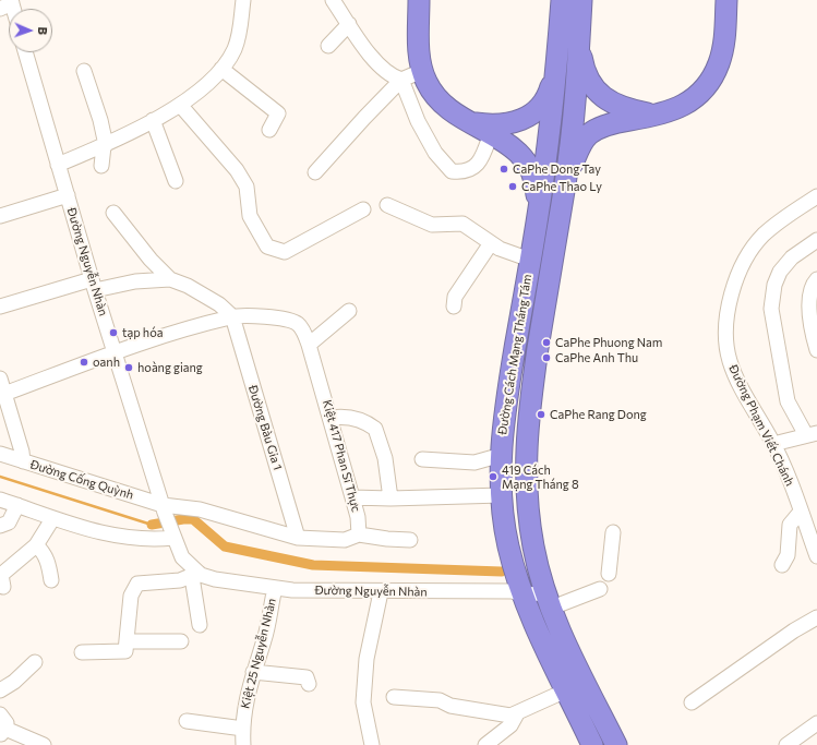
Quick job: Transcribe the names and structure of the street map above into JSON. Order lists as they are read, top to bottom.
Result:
{
  "streets": {
    "highway": ["Đường Cách Mạng Tháng Tám"],
    "street": [
      "Đường Nguyễn Nhàn",
      "Đường Phạm Viết Chánh",
      "Đường Bàu Gia 1",
      "Kiệt 417 Phan Sĩ Thực",
      "Đường Cống Quỳnh",
      "Kiệt 25 Nguyễn Nhàn"
    ]
  },
  "crossings": [
    ["Đường Nguyễn Nhàn", "Đường Cách Mạng Tháng Tám"],
    ["Đường Nguyễn Nhàn", "Kiệt 417 Phan Sĩ Thực"],
    ["Đường Nguyễn Nhàn", "Đường Cống Quỳnh"],
    ["Đường Nguyễn Nhàn", "Kiệt 25 Nguyễn Nhàn"],
    ["Đường Bàu Gia 1", "Kiệt 417 Phan Sĩ Thực"],
    ["Đường Bàu Gia 1", "Đường Cống Quỳnh"]
  ],
  "places": [
    "CaPhe Dong Tay",
    "CaPhe Thao Ly",
    "tạp hóa",
    "CaPhe Phuong Nam",
    "CaPhe Anh Thu",
    "oanh",
    "hoàng giang",
    "CaPhe Rang Dong",
    "419 Cách Mạng Tháng 8"
  ],
  "north": "right"
}
